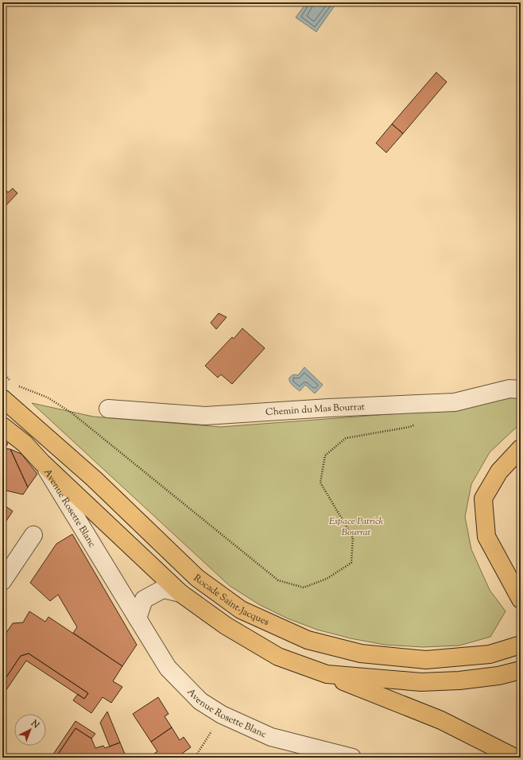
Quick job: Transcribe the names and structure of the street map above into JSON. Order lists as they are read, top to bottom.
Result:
{
  "streets": {
    "main road": ["Rocade Saint-Jacques"],
    "street": ["Chemin du Mas Bourrat", "Avenue Rosette Blanc"]
  },
  "parks": ["Espace Patrick Bourrat"],
  "north": "top right"
}
